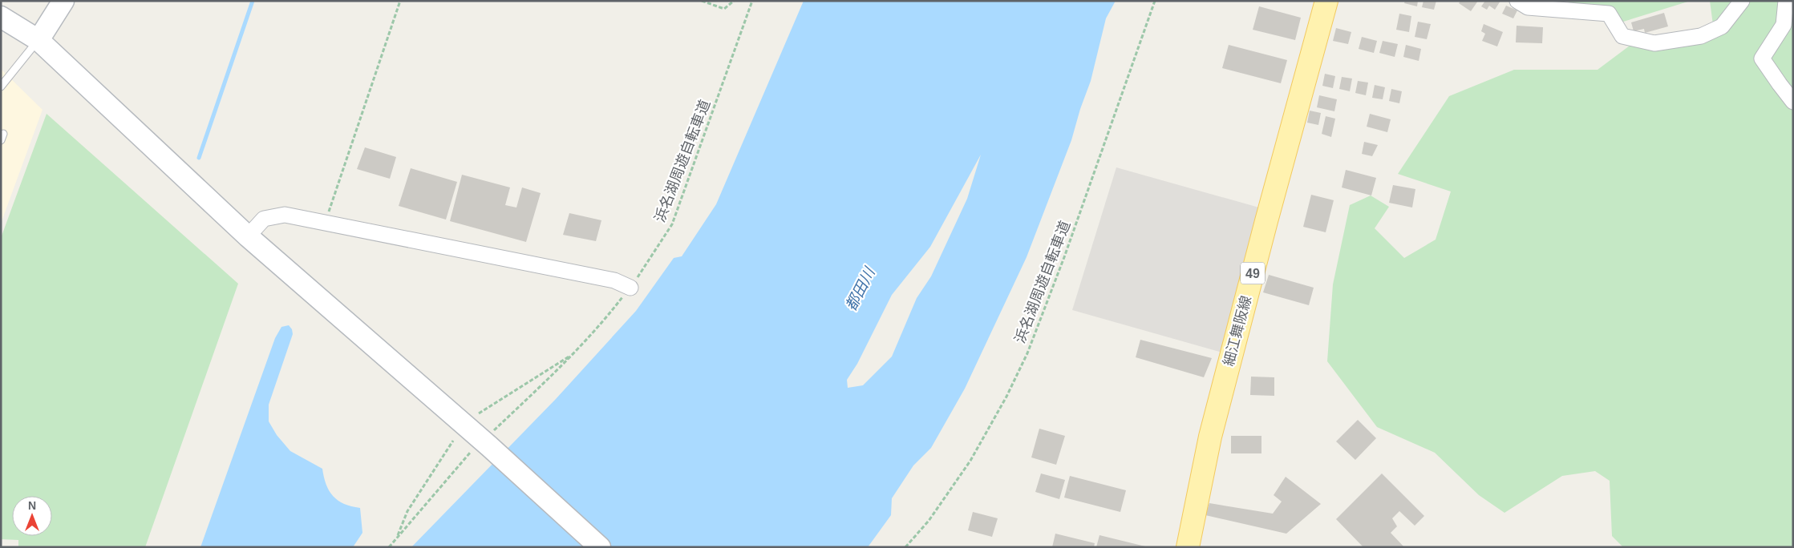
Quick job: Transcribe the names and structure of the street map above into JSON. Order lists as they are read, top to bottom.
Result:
{
  "streets": {
    "main road": ["49", "細江舞阪線"],
    "path": ["浜名湖周遊自転車道"]
  },
  "water": ["都田川"],
  "north": "top"
}
